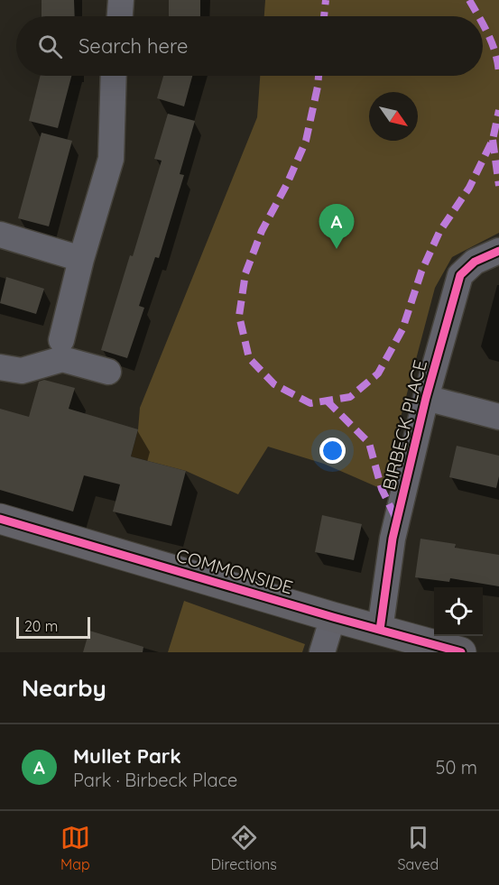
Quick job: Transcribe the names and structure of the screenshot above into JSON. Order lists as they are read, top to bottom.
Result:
{
  "streets": {
    "main road": ["COMMONSIDE"],
    "street": ["BIRBECK PLACE"]
  },
  "crossings": [
    ["BIRBECK PLACE", "COMMONSIDE"]
  ],
  "scale_bar": "20 m",
  "north": "bottom right",
  "page": {
    "search": "Search here",
    "pins": "A",
    "scale": "20 m",
    "heading": "Nearby",
    "list": [
      {
        "mark": "A",
        "name": "Mullet Park",
        "note": "Park · Birbeck Place",
        "value": "50 m"
      }
    ],
    "nav": ["Map", "Directions", "Saved"]
  }
}
